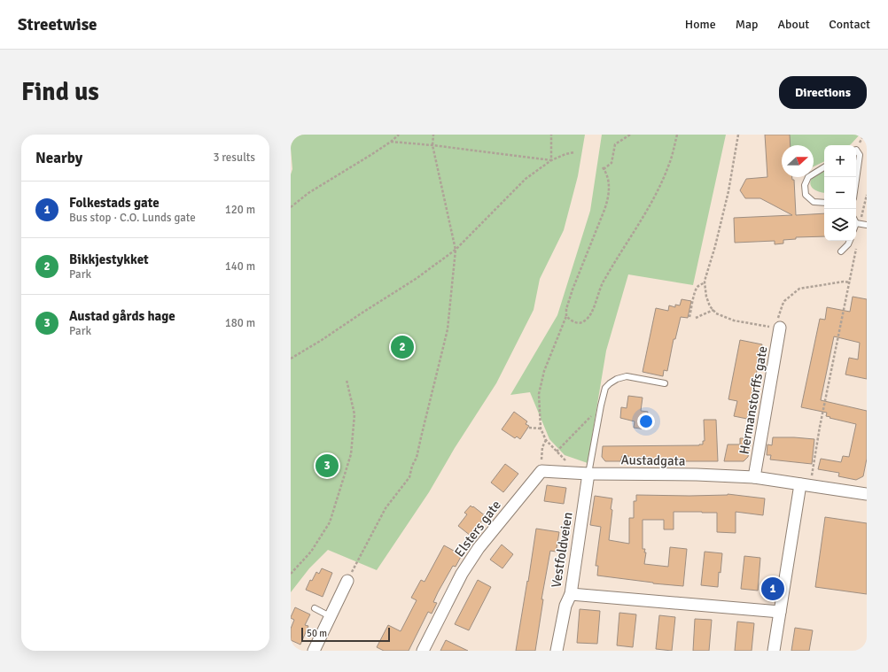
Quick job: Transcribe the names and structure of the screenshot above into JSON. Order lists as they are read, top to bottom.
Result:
{
  "streets": {
    "street": [
      "Hermanstorffs gate",
      "Austadgata",
      "Elsters gate",
      "Vestfoldveien"
    ]
  },
  "crossings": [
    ["Hermanstorffs gate", "Austadgata"],
    ["Austadgata", "Vestfoldveien"]
  ],
  "scale_bar": "50 m",
  "north": "right",
  "page": {
    "header": "Streetwise",
    "nav": [
      "Home",
      "Map",
      "About",
      "Contact"
    ],
    "buttons": "Directions",
    "title": "Find us",
    "heading": ["Nearby", "3 results"],
    "map_buttons": ["+", "−"],
    "list": [
      {
        "mark": "1",
        "name": "Folkestads gate",
        "note": "Bus stop · C.O. Lunds gate",
        "value": "120 m"
      },
      {
        "mark": "2",
        "name": "Bikkjestykket",
        "note": "Park",
        "value": "140 m"
      },
      {
        "mark": "3",
        "name": "Austad gårds hage",
        "note": "Park",
        "value": "180 m"
      }
    ],
    "pins": ["2", "3", "1"],
    "scale": "50 m"
  }
}
